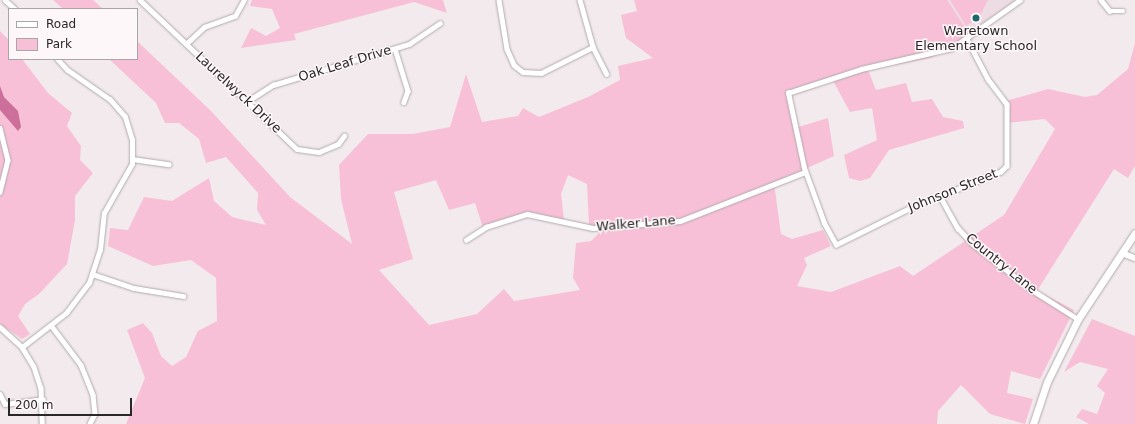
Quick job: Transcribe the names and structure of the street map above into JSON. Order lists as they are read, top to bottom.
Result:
{
  "streets": {
    "street": [
      "Oak Leaf Drive",
      "Laurelwyck Drive",
      "Johnson Street",
      "Walker Lane",
      "Country Lane"
    ]
  },
  "crossings": [
    ["Oak Leaf Drive", "Laurelwyck Drive"],
    ["Johnson Street", "Walker Lane"],
    ["Johnson Street", "Country Lane"]
  ],
  "places": ["Waretown Elementary School"],
  "legend": ["Road", "Park"],
  "scale_bar": "200 m"
}
